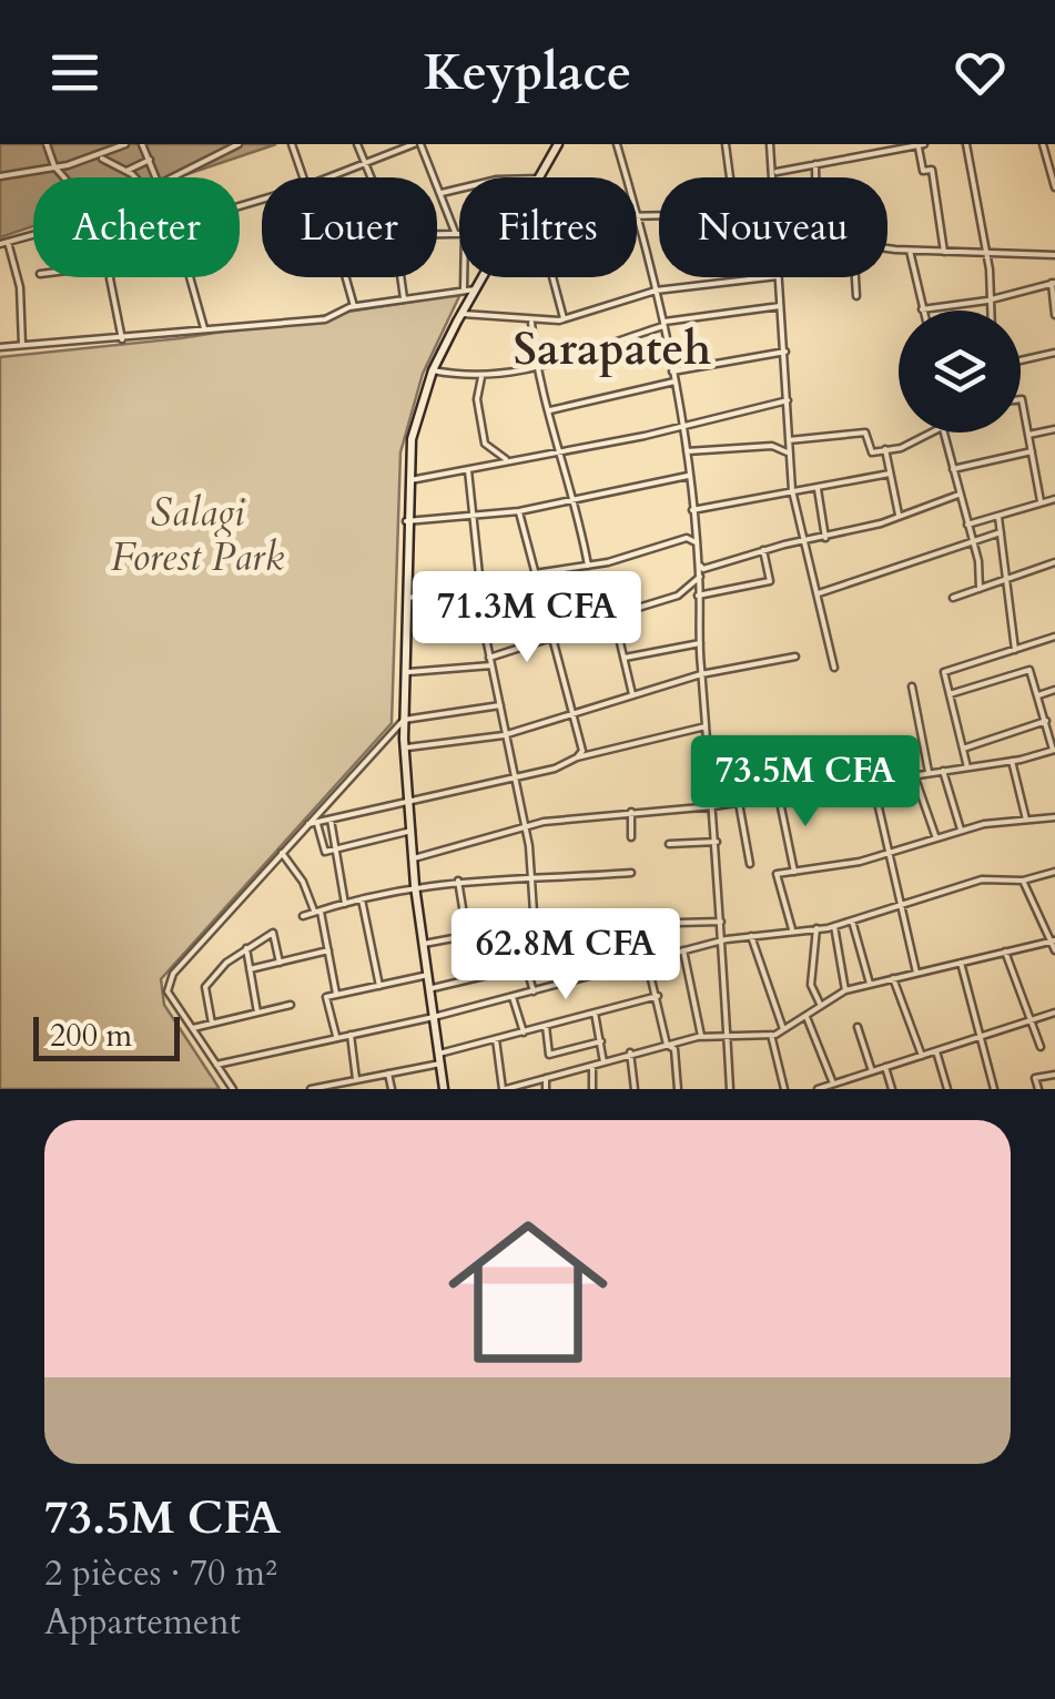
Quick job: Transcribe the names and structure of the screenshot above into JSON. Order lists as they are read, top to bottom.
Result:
{
  "districts": ["Sarapateh"],
  "parks": ["Salagi Forest Park"],
  "scale_bar": "200 m",
  "page": {
    "header": "Keyplace",
    "chip": [
      "Acheter",
      "Louer",
      "Filtres",
      "Nouveau"
    ],
    "price": ["71.3M CFA", "73.5M CFA", "62.8M CFA"],
    "scale": "200 m",
    "list": [
      {
        "name": "73.5M CFA",
        "note": "2 pièces · 70 m² · Appartement"
      }
    ]
  }
}
